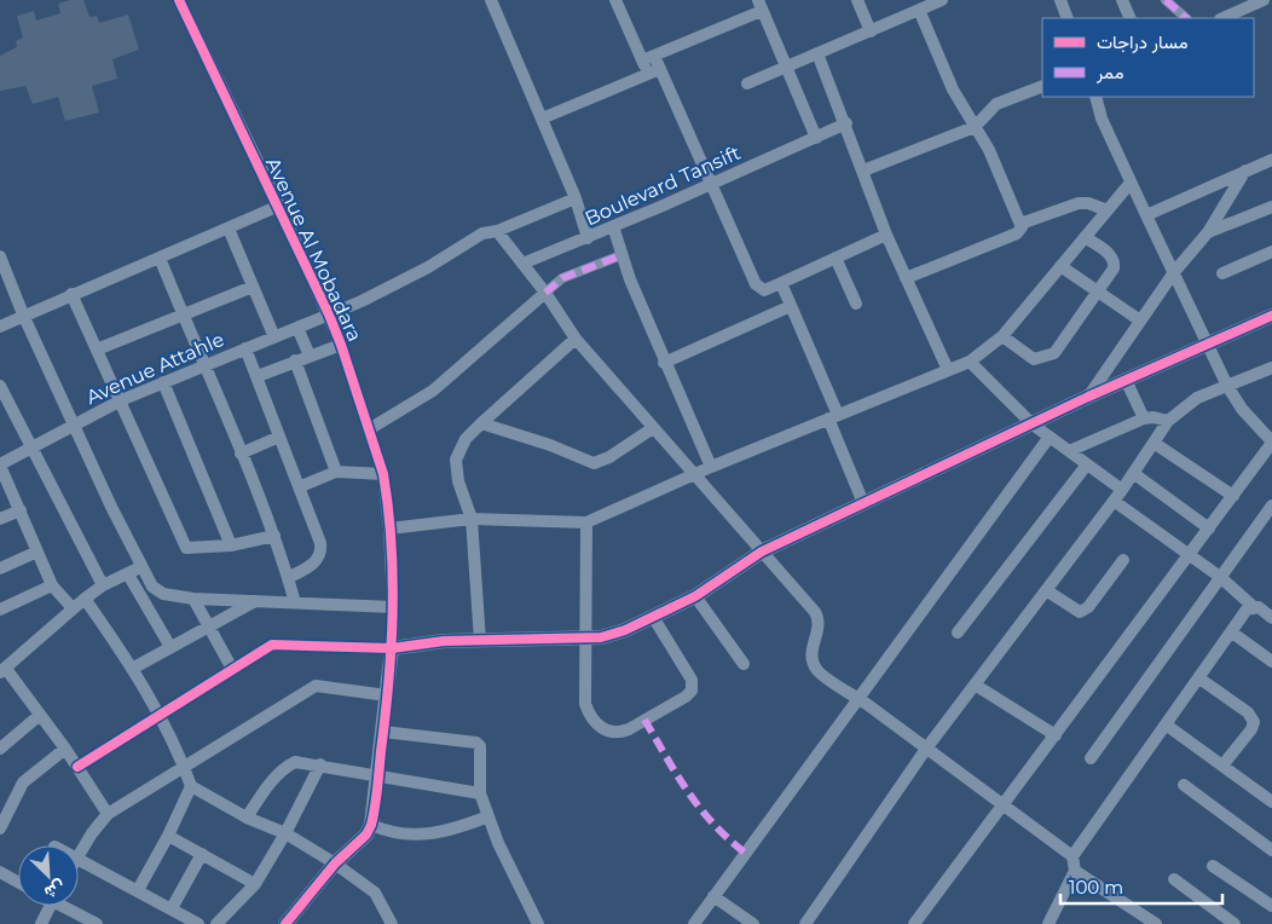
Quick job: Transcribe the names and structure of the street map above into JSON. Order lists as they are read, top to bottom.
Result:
{
  "streets": {
    "street": ["Boulevard Tansift", "Avenue Al Mobadara", "Avenue Attahle"]
  },
  "crossings": [
    ["Avenue Al Mobadara", "Avenue Attahle"]
  ],
  "legend": ["مسار دراجات", "ممر"],
  "scale_bar": "100 m",
  "north": "bottom right"
}
